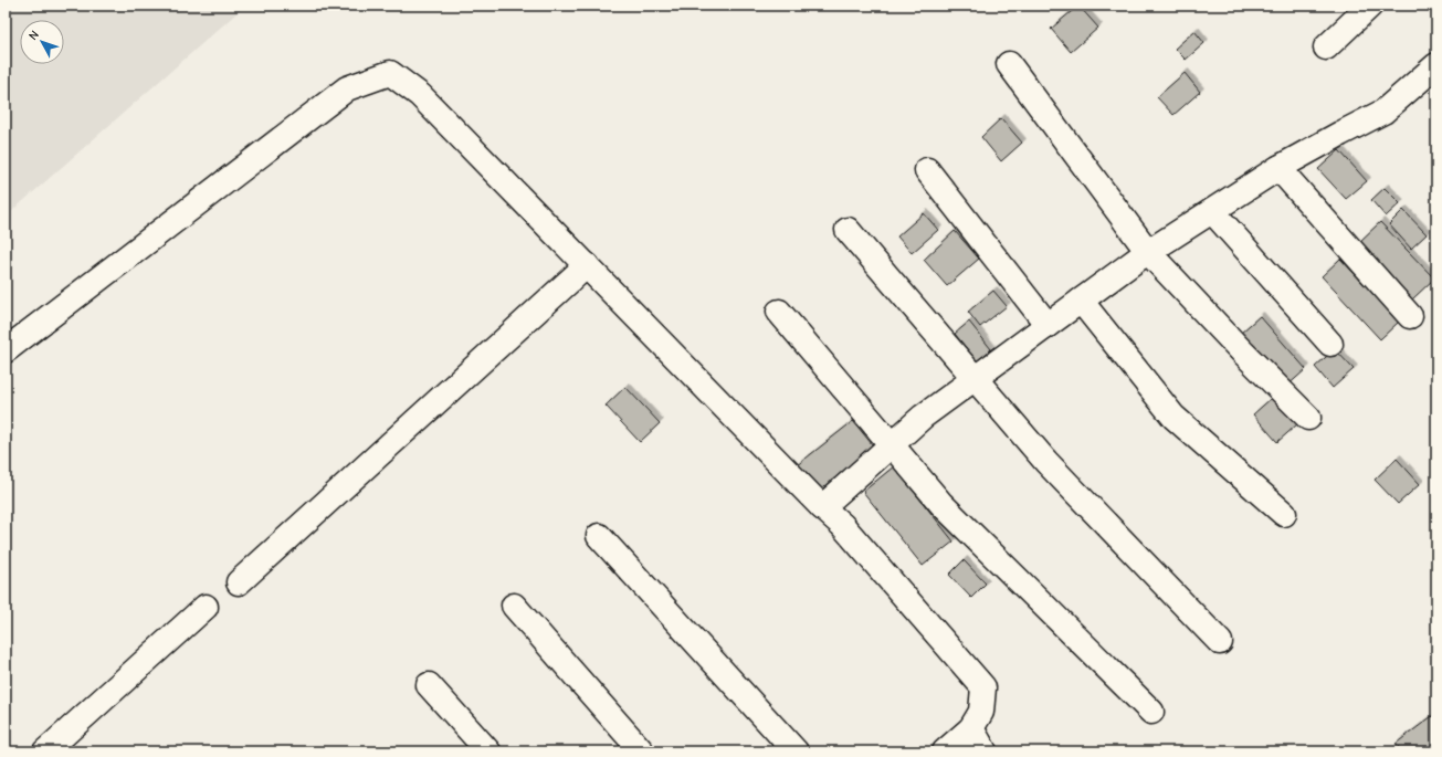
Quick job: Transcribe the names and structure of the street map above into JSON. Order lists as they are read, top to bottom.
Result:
{
  "north": "top left"
}
